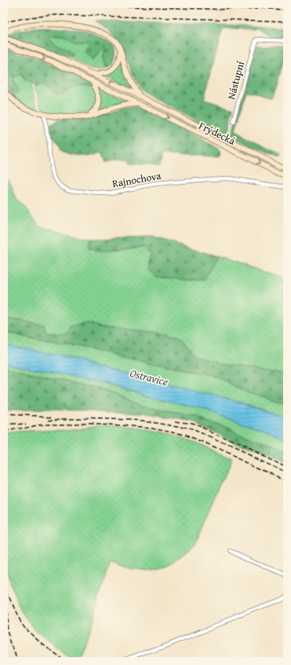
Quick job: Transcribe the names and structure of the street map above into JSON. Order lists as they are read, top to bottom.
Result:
{
  "streets": {
    "main road": ["Frýdecká"],
    "street": ["Nástupní", "Rajnochova"]
  },
  "water": ["Ostravice"]
}
